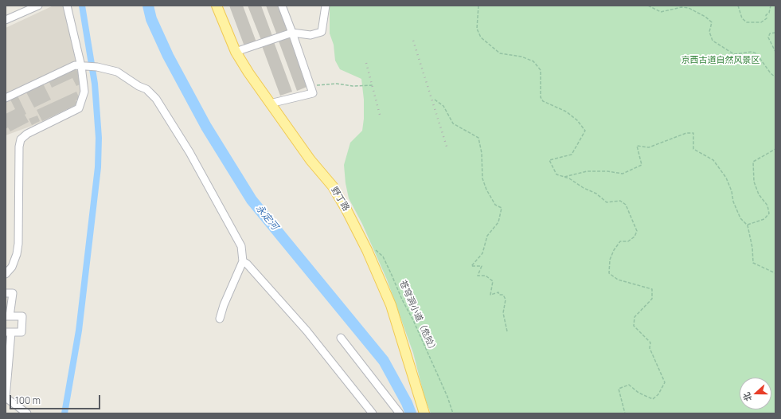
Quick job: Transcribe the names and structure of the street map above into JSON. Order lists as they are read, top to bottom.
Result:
{
  "streets": {
    "main road": ["野丁路"],
    "path": ["苍穹洞小道（危险）"]
  },
  "water": ["永定河"],
  "parks": ["京西古道自然风景区"],
  "scale_bar": "100 m",
  "north": "left"
}
